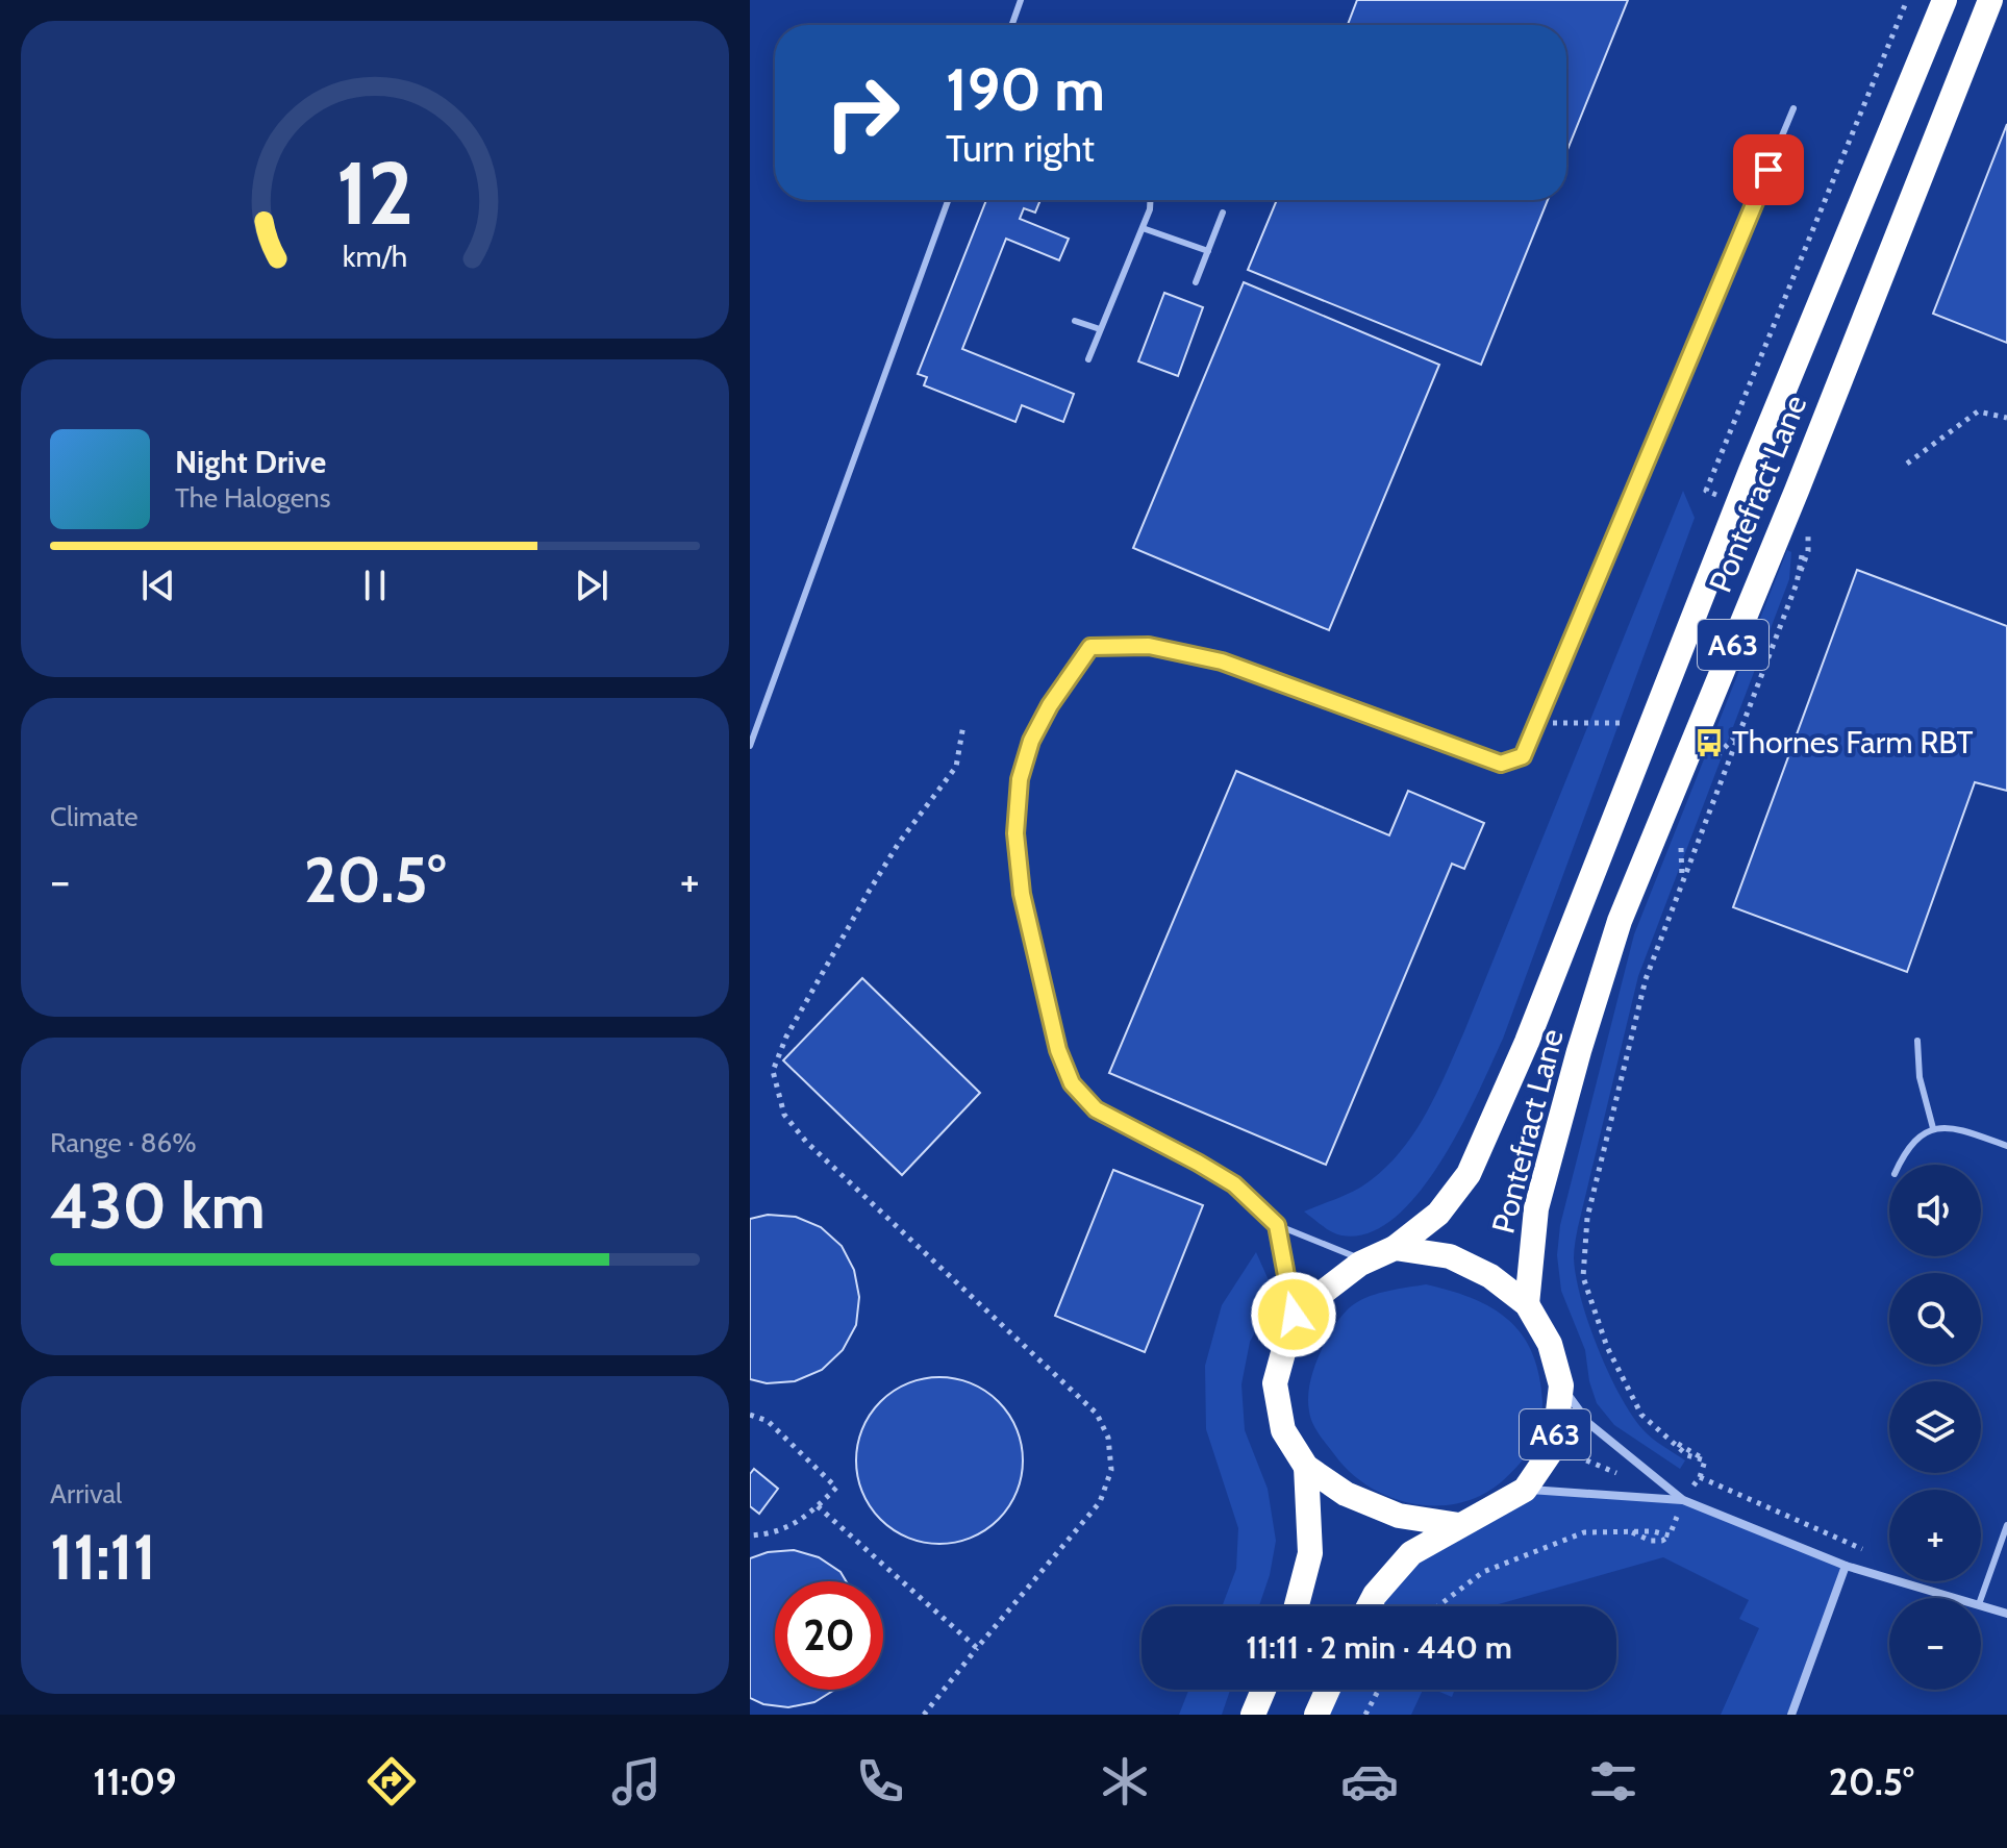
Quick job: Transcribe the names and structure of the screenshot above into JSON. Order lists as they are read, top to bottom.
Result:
{
  "streets": {
    "highway": ["Pontefract Lane", "A63"]
  },
  "crossings": [
    ["Pontefract Lane", "A63"]
  ],
  "places": {
    "bus stop": ["Thornes Farm RBT"]
  },
  "page": {
    "turn": ["190 m", "Turn right"],
    "song": ["Night Drive", "The Halogens"],
    "tile": [
      "Climate",
      ["Range · 86%", "430 km"],
      ["Arrival", "11:11"]
    ],
    "heat": ["−", "20.5°", "+"],
    "map_buttons": ["+", "−"],
    "limit": "20",
    "trip": "11:11 · 2 min · 440 m",
    "tabs": ["11:09", "20.5°"],
    "gauge": ["12", "km/h"]
  }
}
